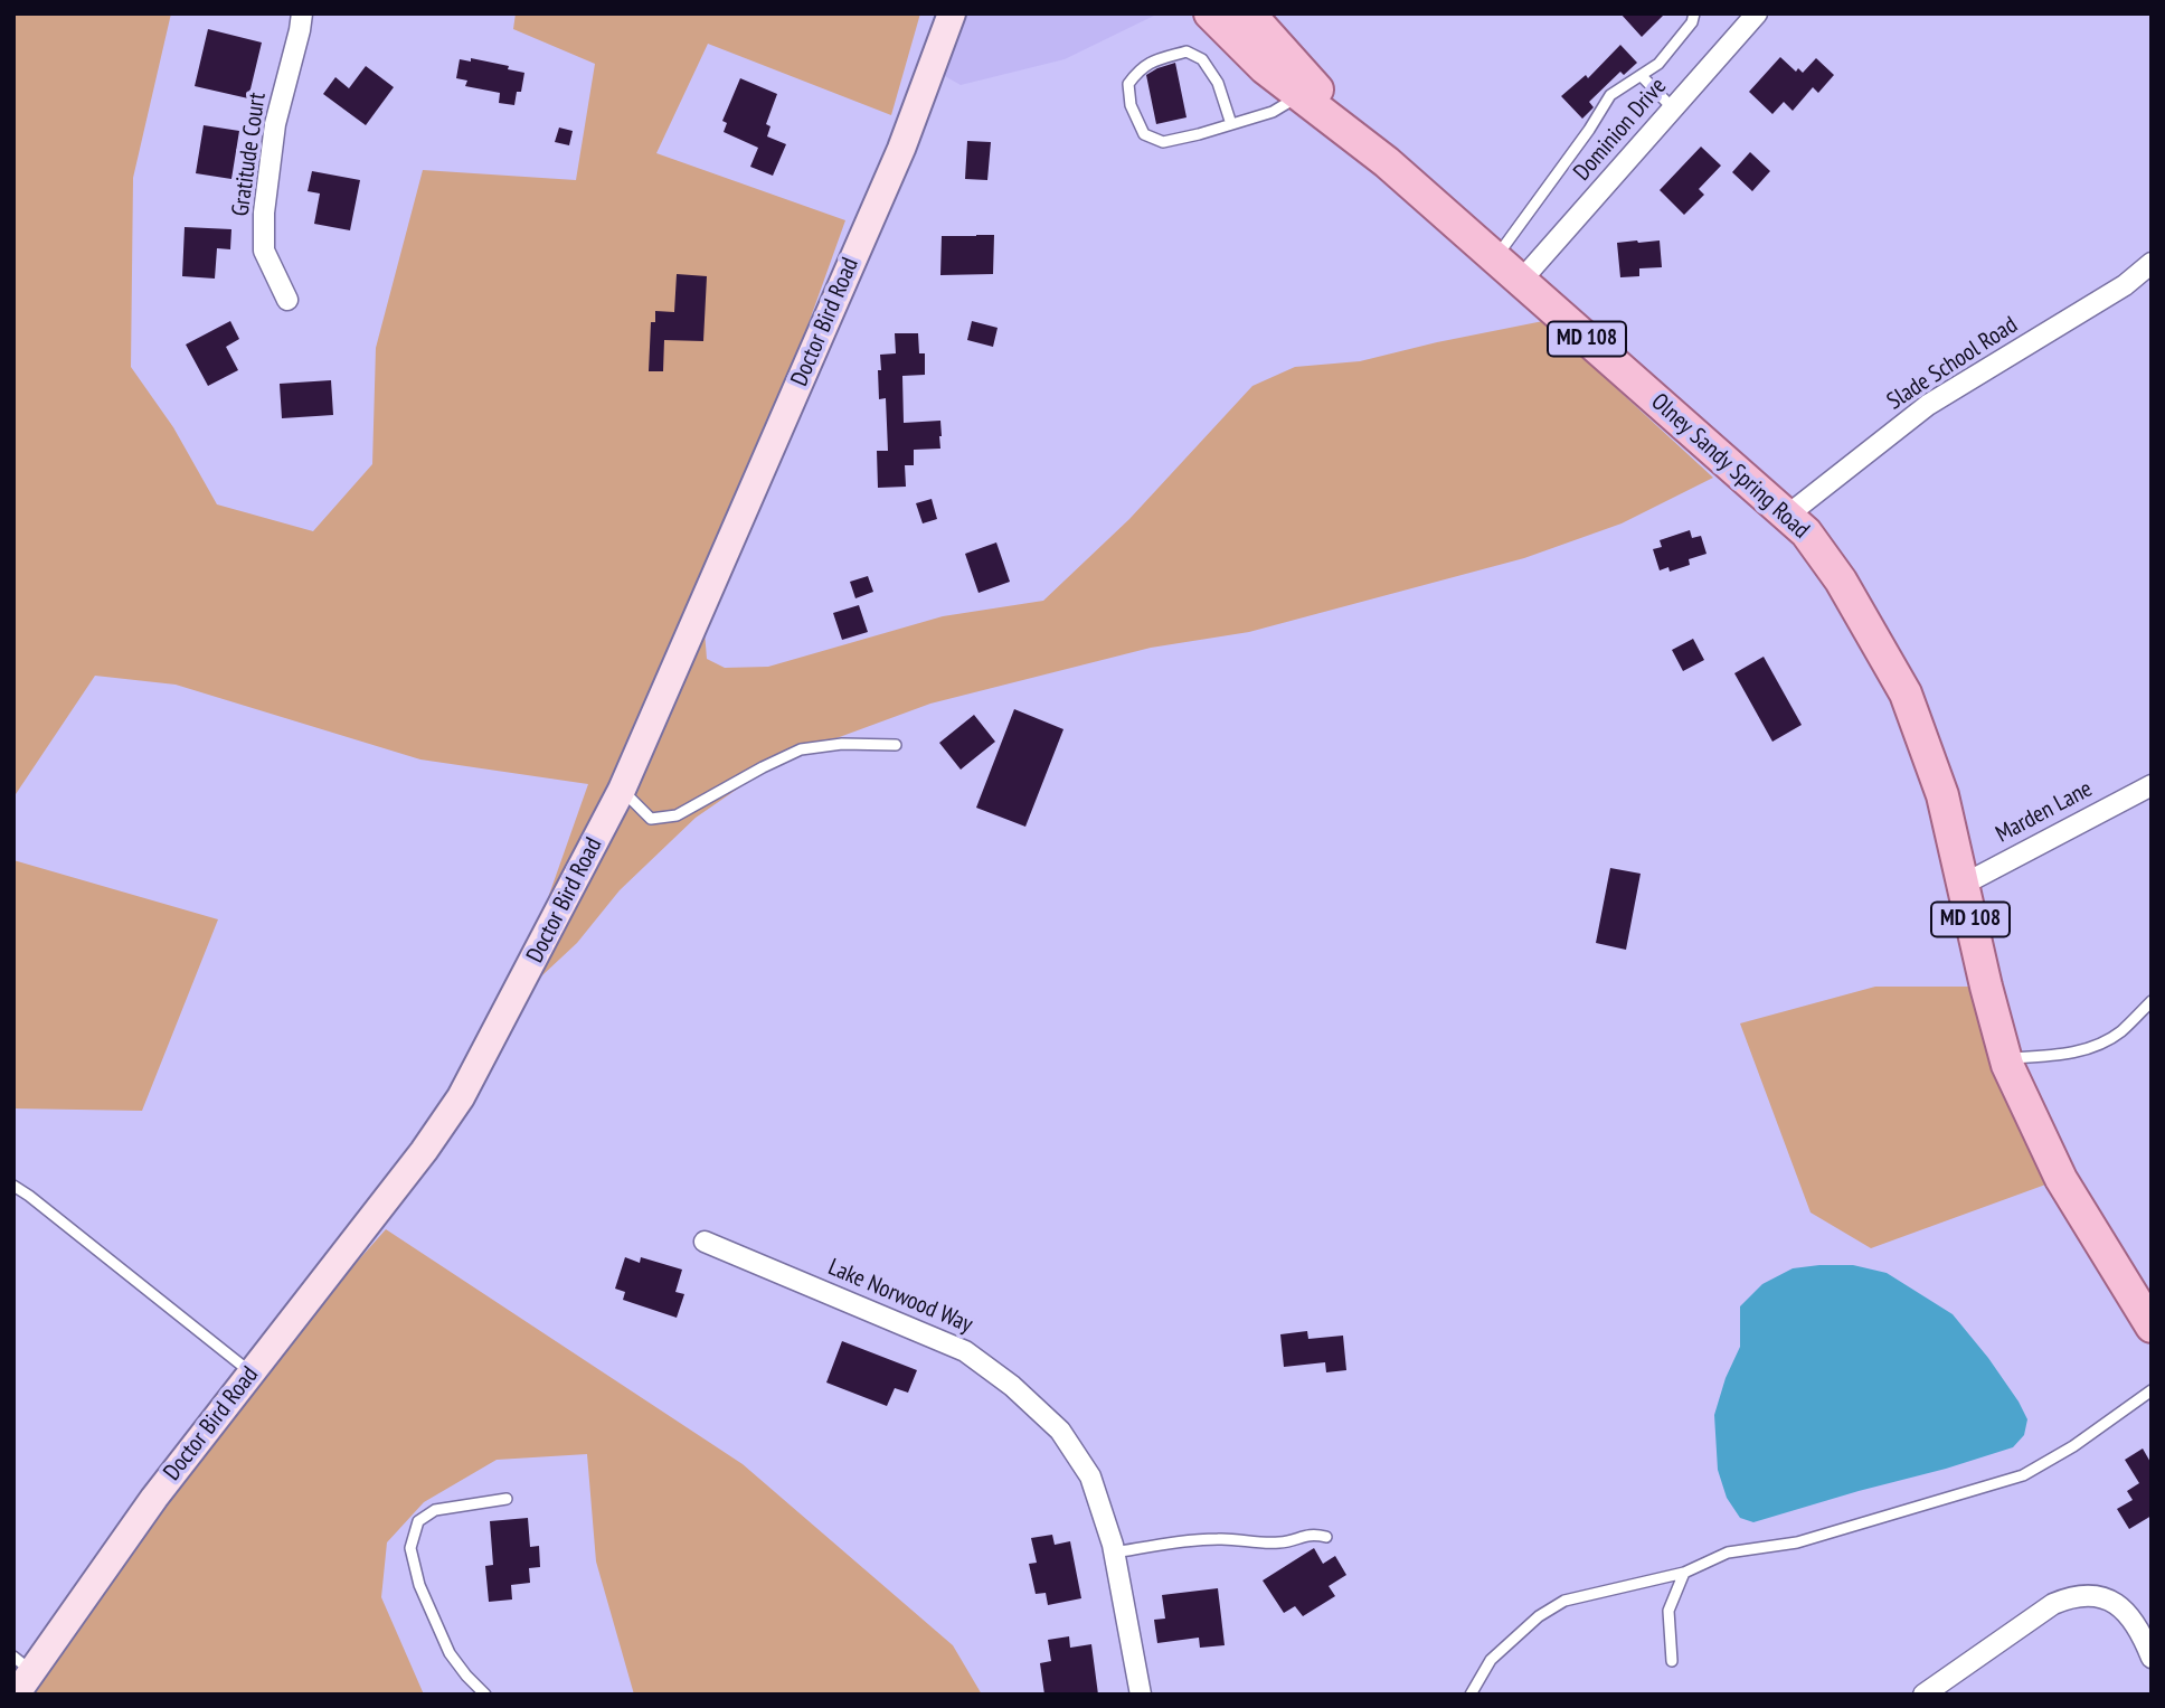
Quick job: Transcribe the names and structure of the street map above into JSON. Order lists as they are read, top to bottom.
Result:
{
  "streets": {
    "main road": ["Doctor Bird Road", "MD 108", "Olney Sandy Spring Road"],
    "street": [
      "Dominion Drive",
      "Gratitude Court",
      "Slade School Road",
      "Marden Lane",
      "Lake Norwood Way"
    ]
  },
  "crossings": [
    ["Dominion Drive", "Olney Sandy Spring Road"],
    ["Slade School Road", "Olney Sandy Spring Road"],
    ["Olney Sandy Spring Road", "Marden Lane"]
  ]
}
